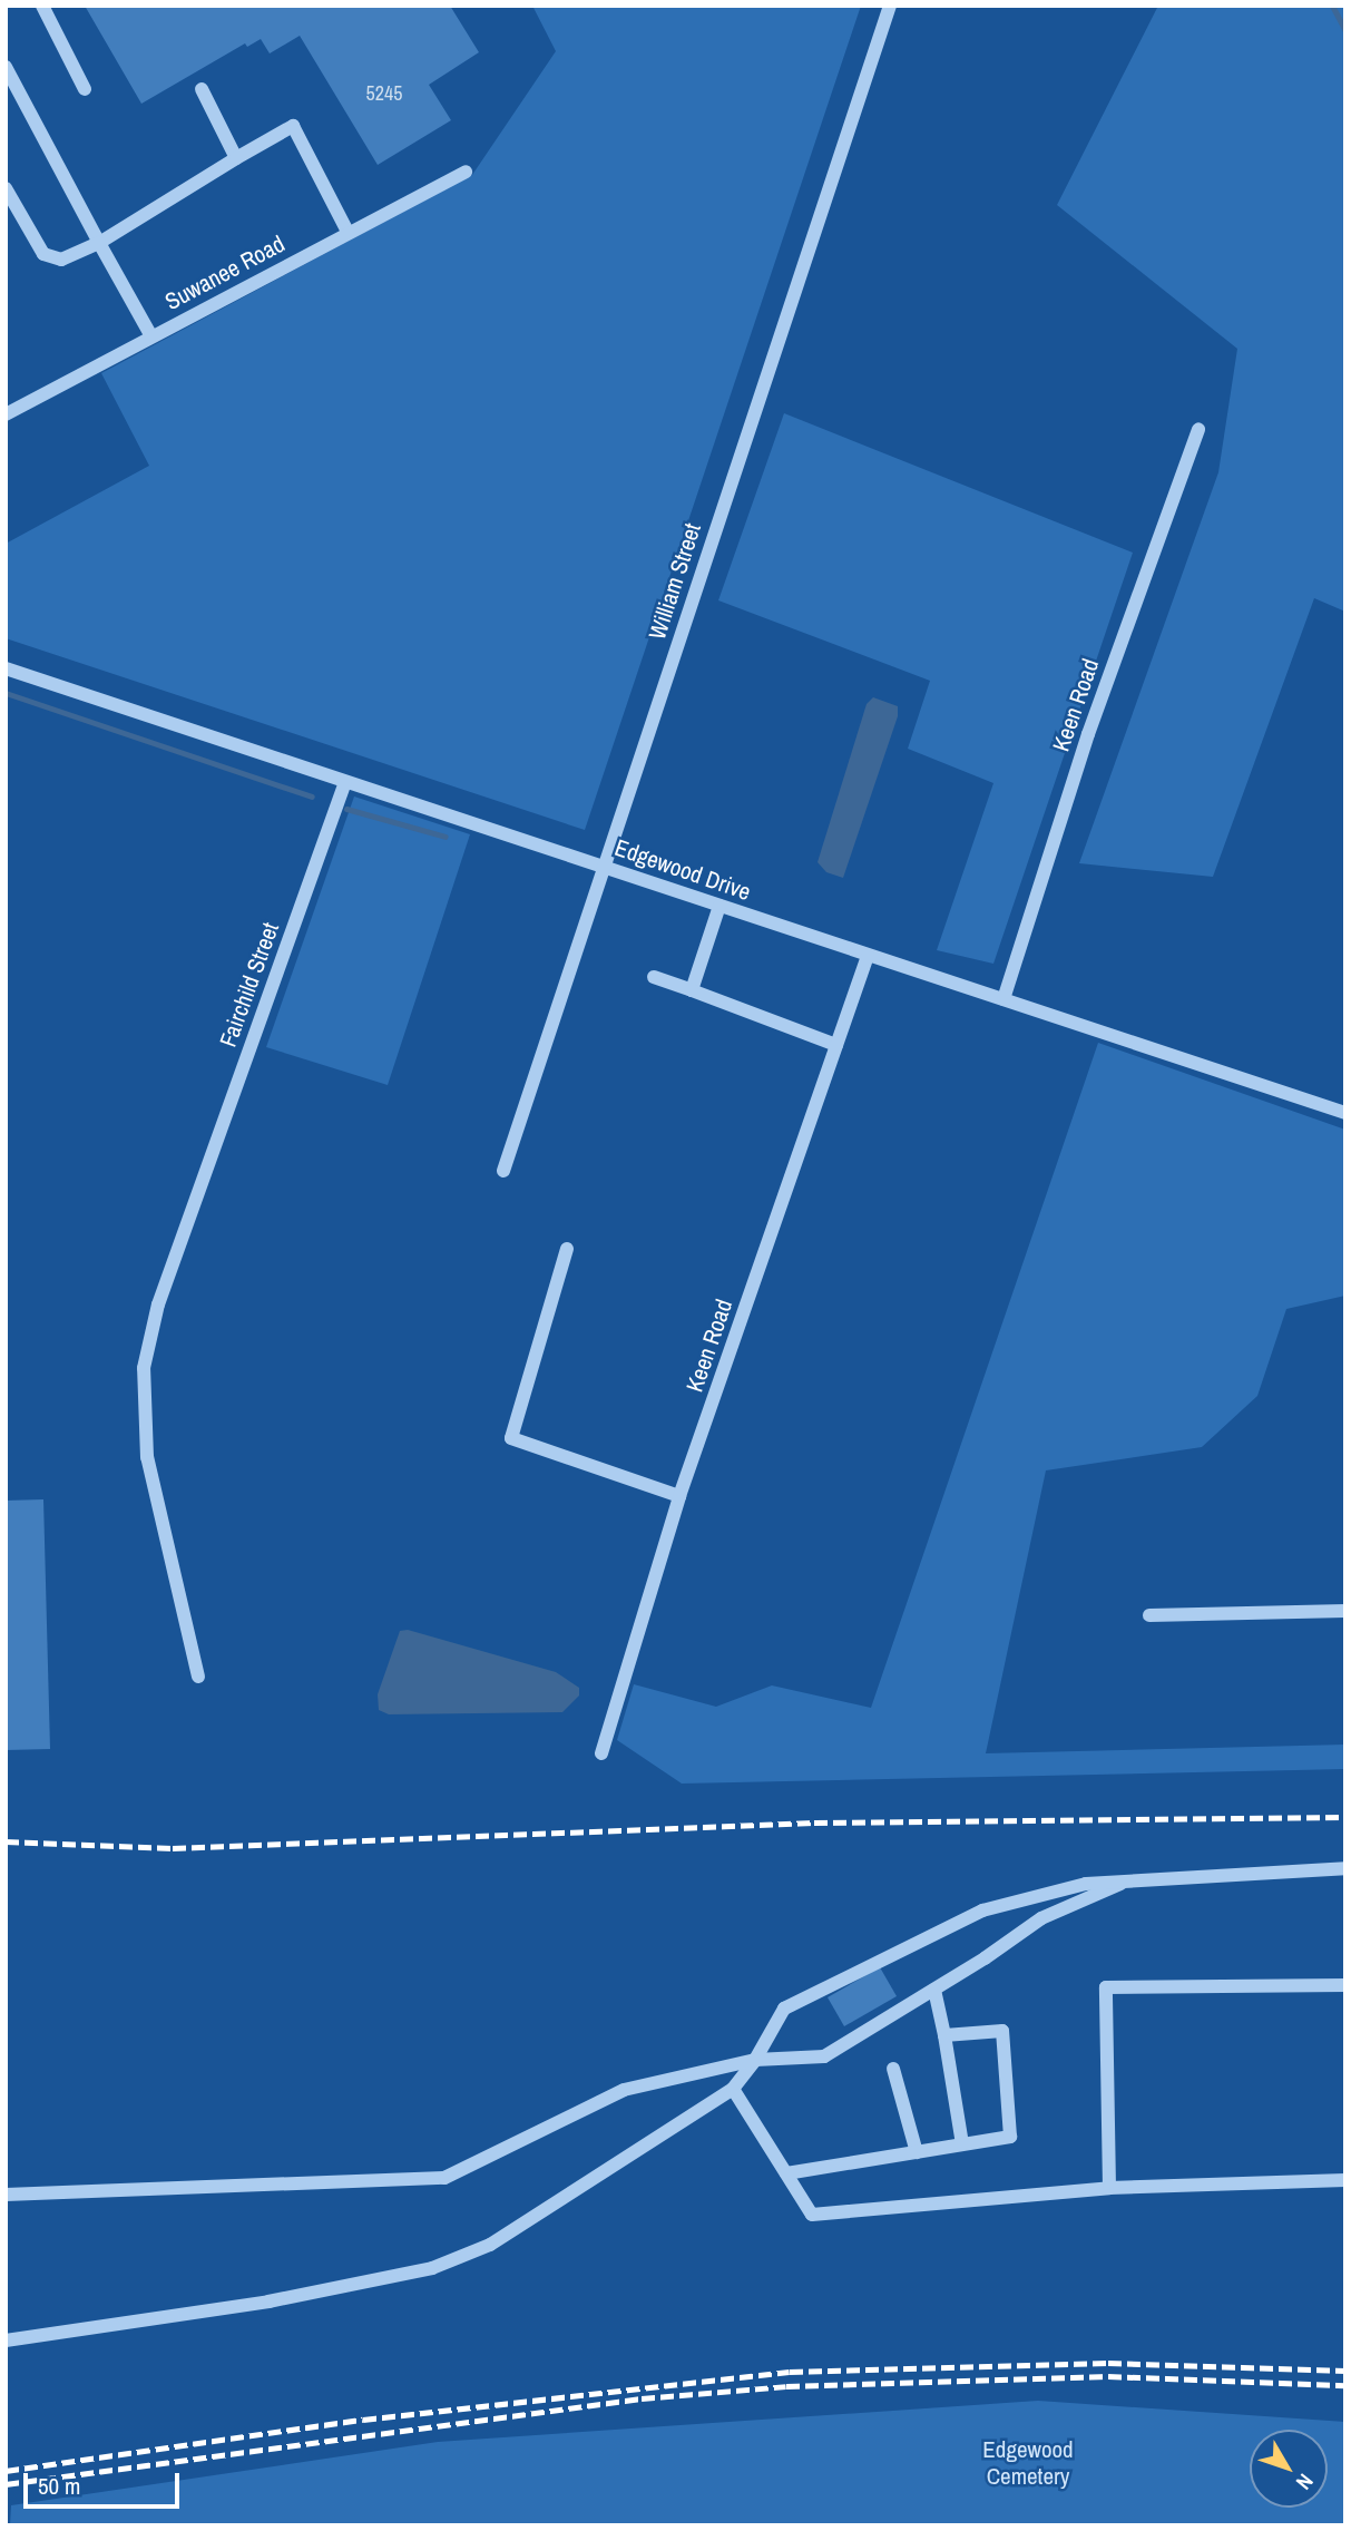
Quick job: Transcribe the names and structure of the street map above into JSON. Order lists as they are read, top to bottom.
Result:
{
  "streets": {
    "street": [
      "Suwanee Road",
      "William Street",
      "Keen Road",
      "Edgewood Drive",
      "Fairchild Street"
    ]
  },
  "crossings": [
    ["William Street", "Edgewood Drive"],
    ["Keen Road", "Edgewood Drive"],
    ["Edgewood Drive", "Fairchild Street"]
  ],
  "parks": ["Edgewood Cemetery"],
  "house_numbers": ["5245"],
  "scale_bar": "50 m",
  "north": "bottom right"
}
